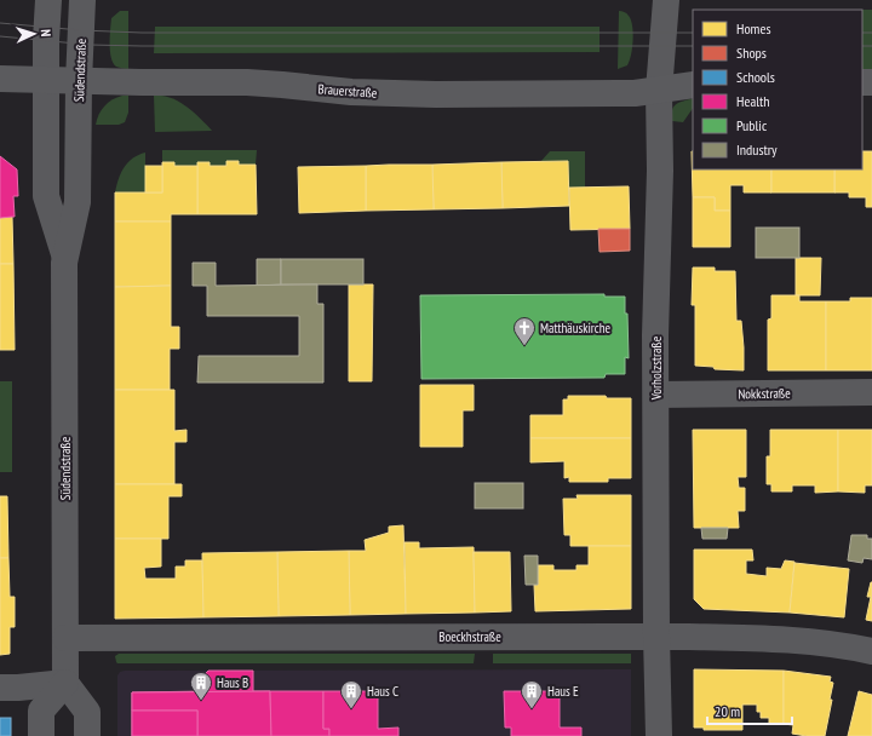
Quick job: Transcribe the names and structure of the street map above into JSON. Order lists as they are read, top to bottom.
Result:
{
  "streets": {
    "main road": ["Brauerstraße"],
    "street": [
      "Südendstraße",
      "Vorholzstraße",
      "Nokkstraße",
      "Boeckhstraße"
    ]
  },
  "crossings": [
    ["Südendstraße", "Brauerstraße"],
    ["Südendstraße", "Boeckhstraße"],
    ["Brauerstraße", "Vorholzstraße"],
    ["Vorholzstraße", "Nokkstraße"],
    ["Vorholzstraße", "Boeckhstraße"]
  ],
  "places": {
    "church": ["Matthäuskirche"],
    "building": ["Haus B", "Haus C", "Haus E"]
  },
  "legend": [
    "Homes",
    "Shops",
    "Schools",
    "Health",
    "Public",
    "Industry"
  ],
  "scale_bar": "20 m",
  "north": "right"
}
